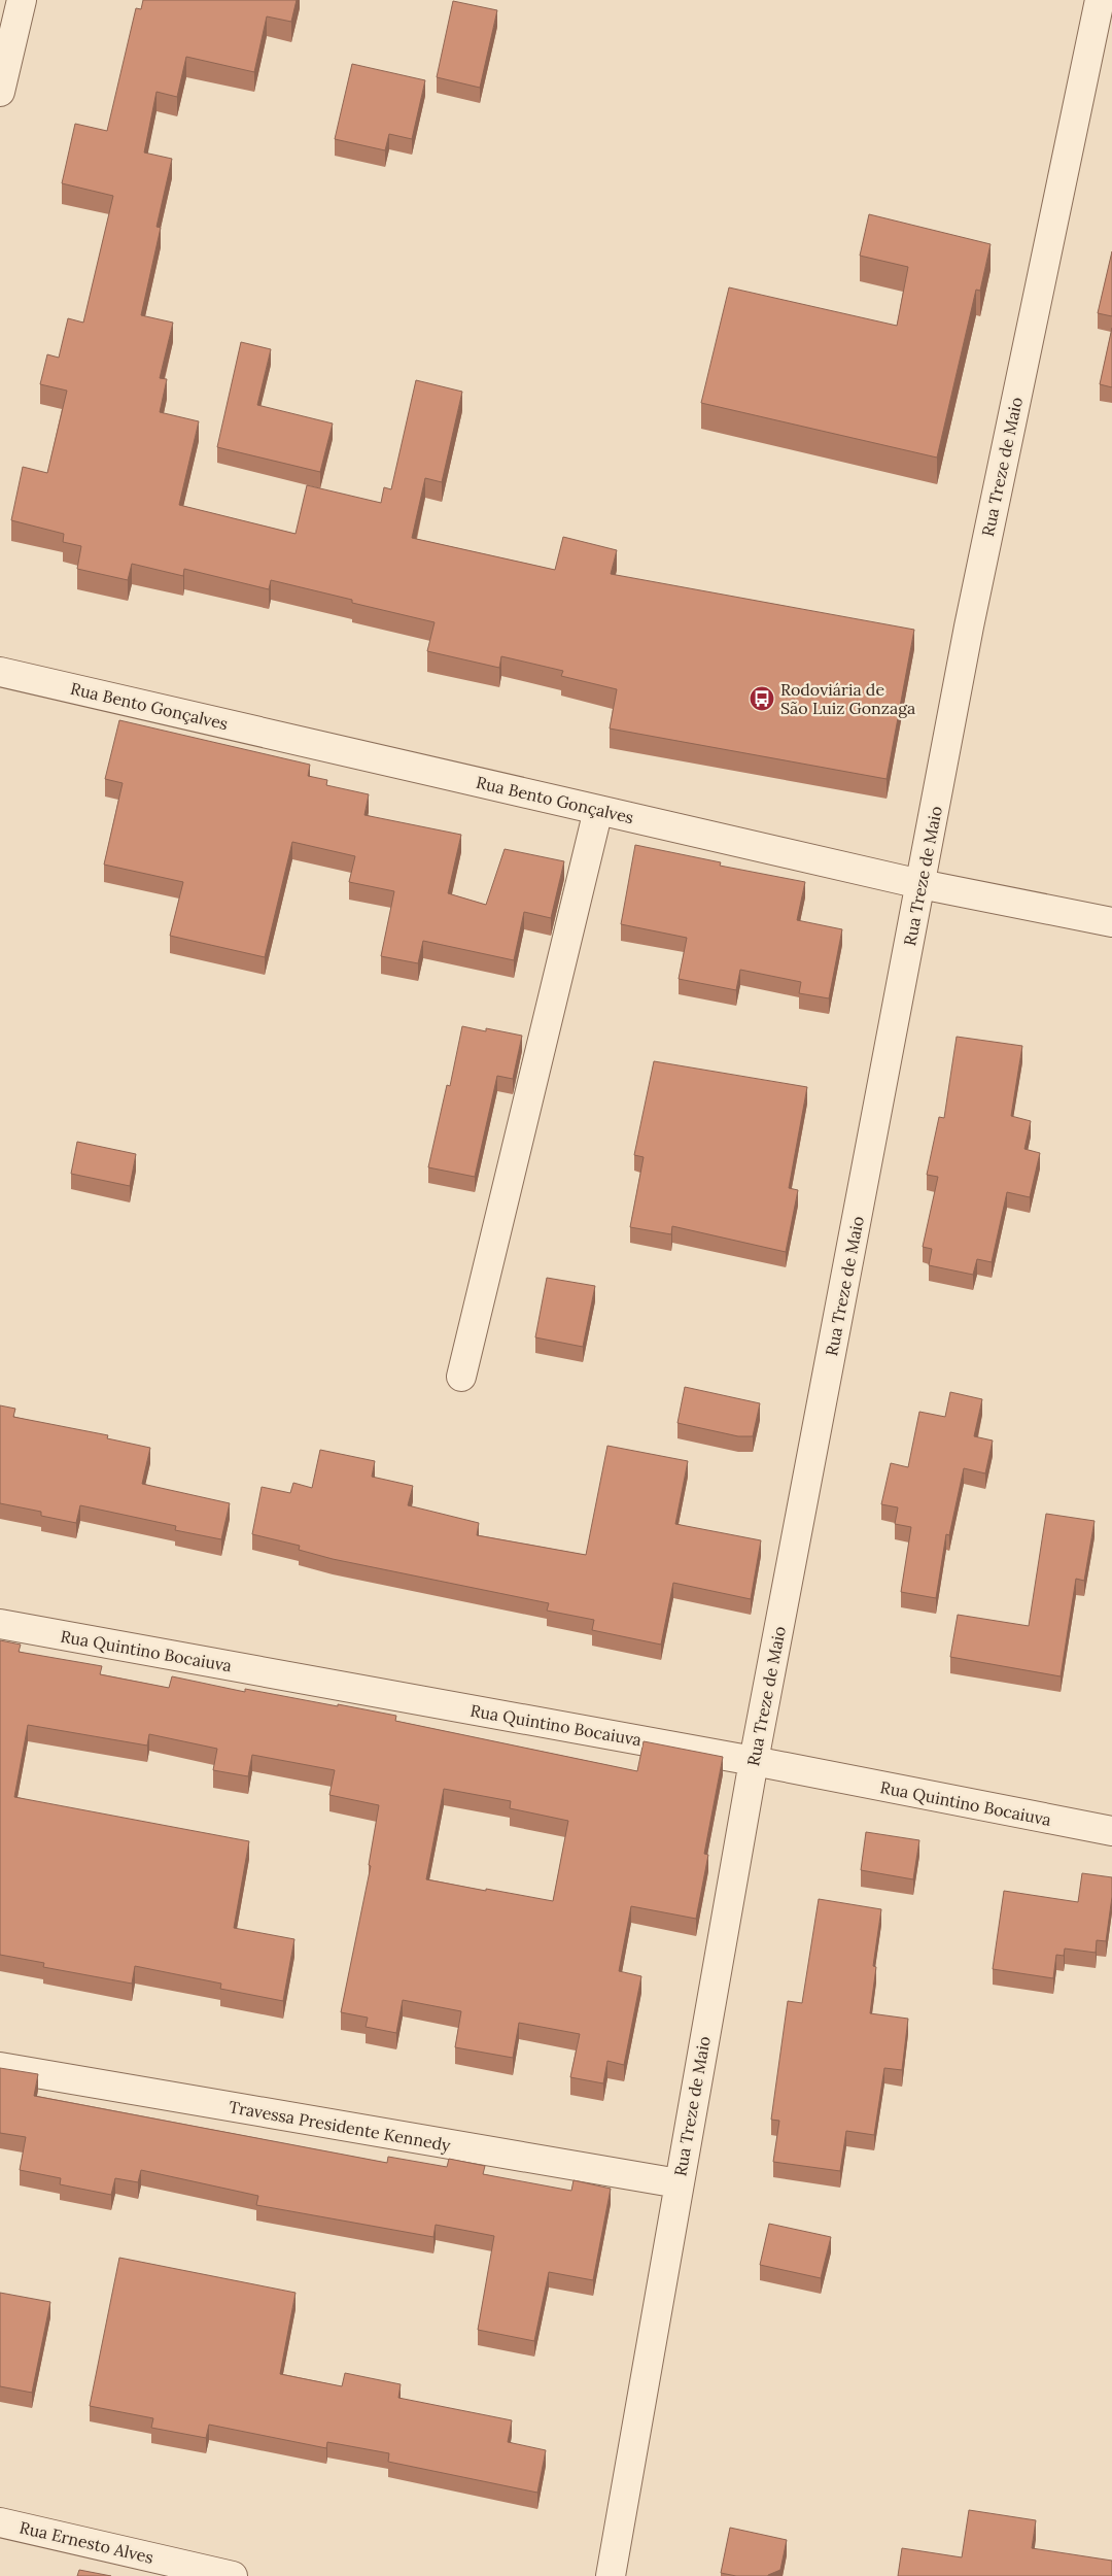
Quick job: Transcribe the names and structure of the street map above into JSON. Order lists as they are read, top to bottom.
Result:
{
  "streets": {
    "street": [
      "Rua Treze de Maio",
      "Rua Bento Gonçalves",
      "Rua Quintino Bocaiuva",
      "Travessa Presidente Kennedy",
      "Rua Ernesto Alves"
    ]
  },
  "crossings": [
    ["Rua Treze de Maio", "Rua Bento Gonçalves"],
    ["Rua Treze de Maio", "Rua Quintino Bocaiuva"],
    ["Rua Treze de Maio", "Travessa Presidente Kennedy"]
  ],
  "places": {
    "bus stop": ["Rodoviária de São Luiz Gonzaga"]
  }
}
